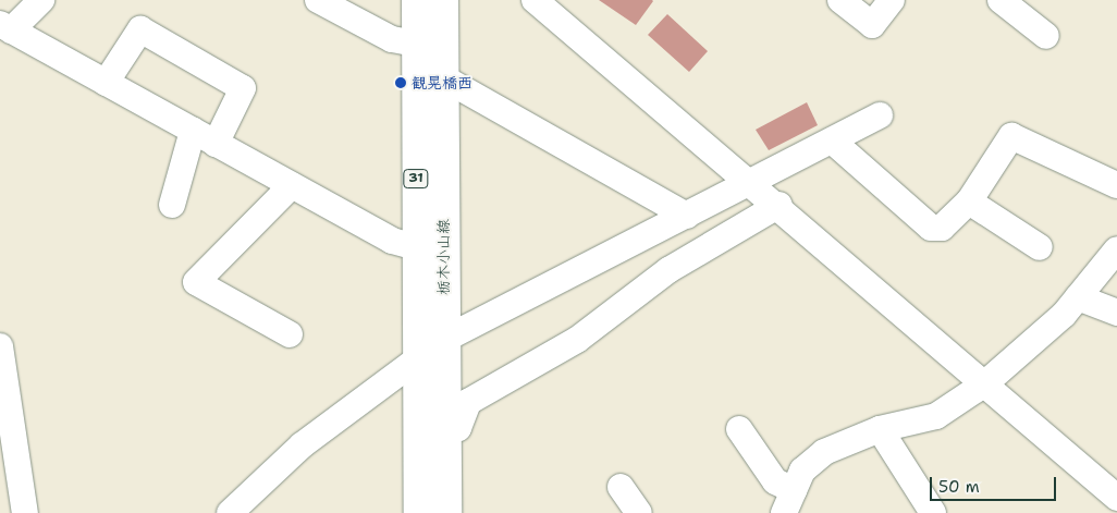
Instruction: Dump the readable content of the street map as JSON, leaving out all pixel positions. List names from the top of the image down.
{
  "streets": {
    "main road": ["31", "栃木小山線"]
  },
  "places": ["観晃橋西"],
  "scale_bar": "50 m"
}
